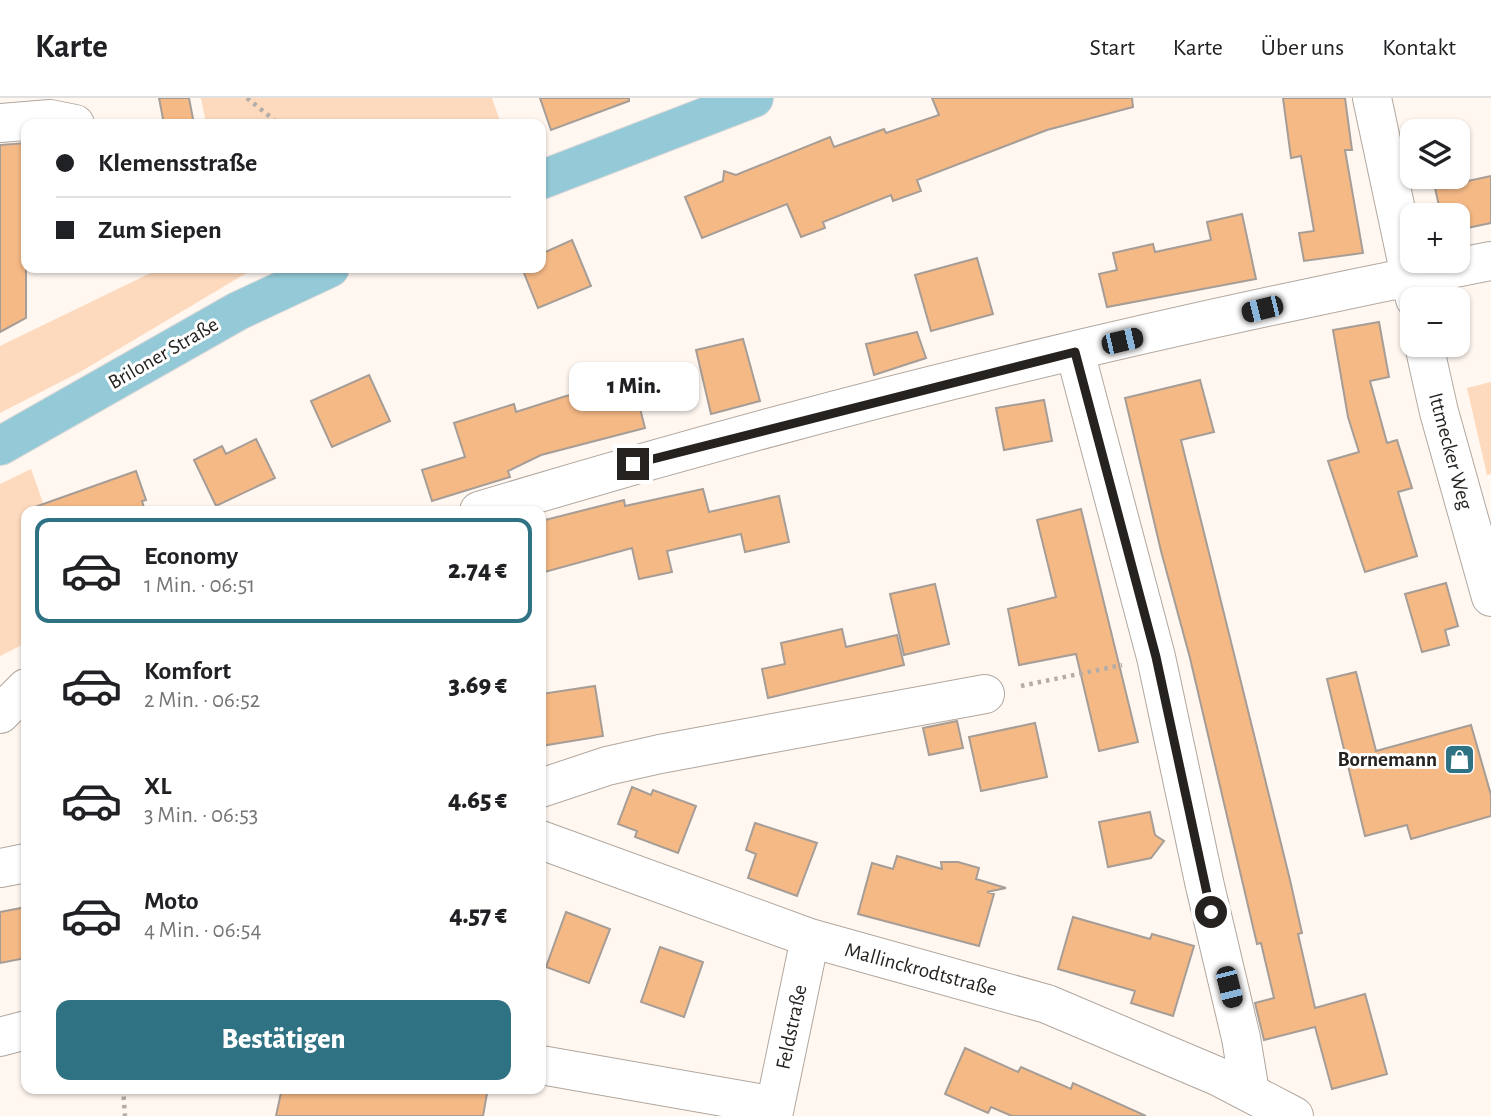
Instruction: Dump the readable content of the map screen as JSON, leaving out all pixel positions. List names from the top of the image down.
{
  "streets": {
    "main road": ["Briloner Straße"],
    "street": ["Ittmecker Weg", "Mallinckrodtstraße", "Feldstraße"]
  },
  "crossings": [
    ["Mallinckrodtstraße", "Feldstraße"]
  ],
  "places": {
    "shop": ["Bornemann"]
  },
  "page": {
    "header": "Karte",
    "nav": [
      "Start",
      "Karte",
      "Über uns",
      "Kontakt"
    ],
    "map_buttons": ["+", "−"],
    "banner": ["Klemensstraße", "Zum Siepen"],
    "bubble": "1 Min.",
    "list": [
      {
        "name": "Economy",
        "note": "1 Min. · 06:51",
        "value": "2.74 €"
      },
      {
        "name": "Komfort",
        "note": "2 Min. · 06:52",
        "value": "3.69 €"
      },
      {
        "name": "XL",
        "note": "3 Min. · 06:53",
        "value": "4.65 €"
      },
      {
        "name": "Moto",
        "note": "4 Min. · 06:54",
        "value": "4.57 €"
      }
    ],
    "buttons": "Bestätigen"
  }
}
